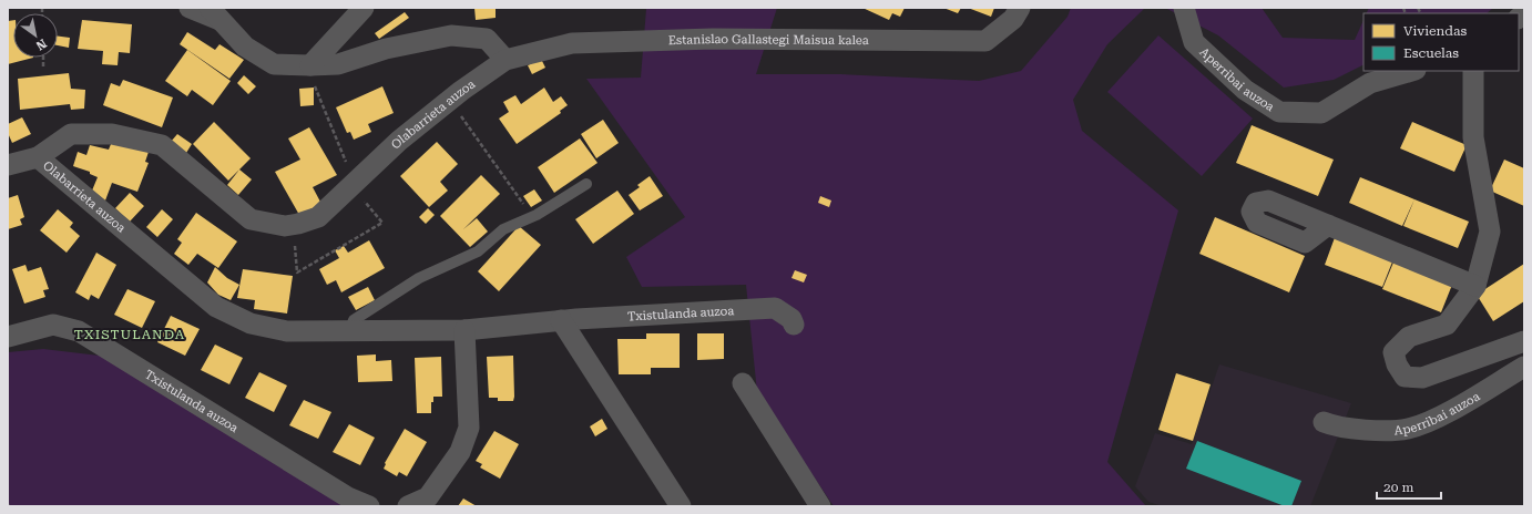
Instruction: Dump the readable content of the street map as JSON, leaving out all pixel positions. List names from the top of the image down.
{
  "streets": {
    "street": [
      "Estanislao Gallastegi Maisua kalea",
      "Aperribai auzoa",
      "Olabarrieta auzoa",
      "Txistulanda auzoa"
    ]
  },
  "crossings": [
    ["Estanislao Gallastegi Maisua kalea", "Olabarrieta auzoa"],
    ["Olabarrieta auzoa", "Txistulanda auzoa"]
  ],
  "districts": ["TXISTULANDA"],
  "legend": ["Viviendas", "Escuelas"],
  "scale_bar": "20 m",
  "north": "bottom right"
}
